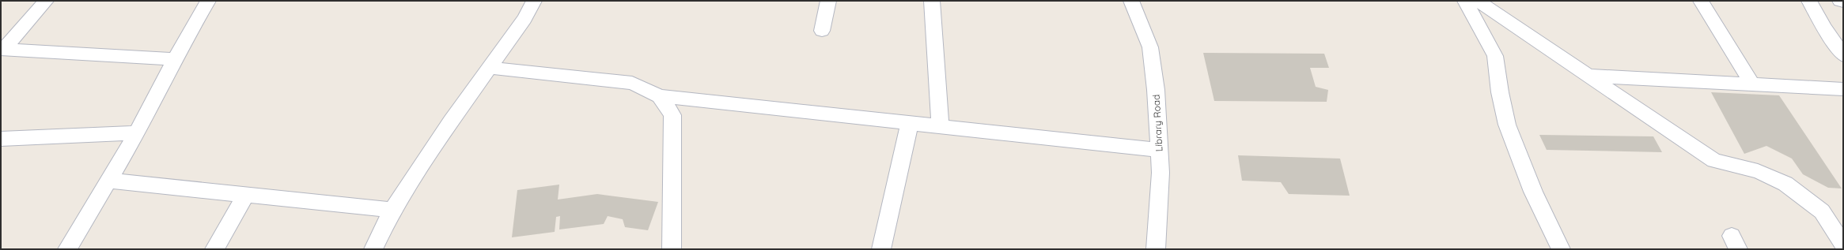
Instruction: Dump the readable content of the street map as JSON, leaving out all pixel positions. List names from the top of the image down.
{
  "streets": {
    "street": ["Library Road"]
  }
}
